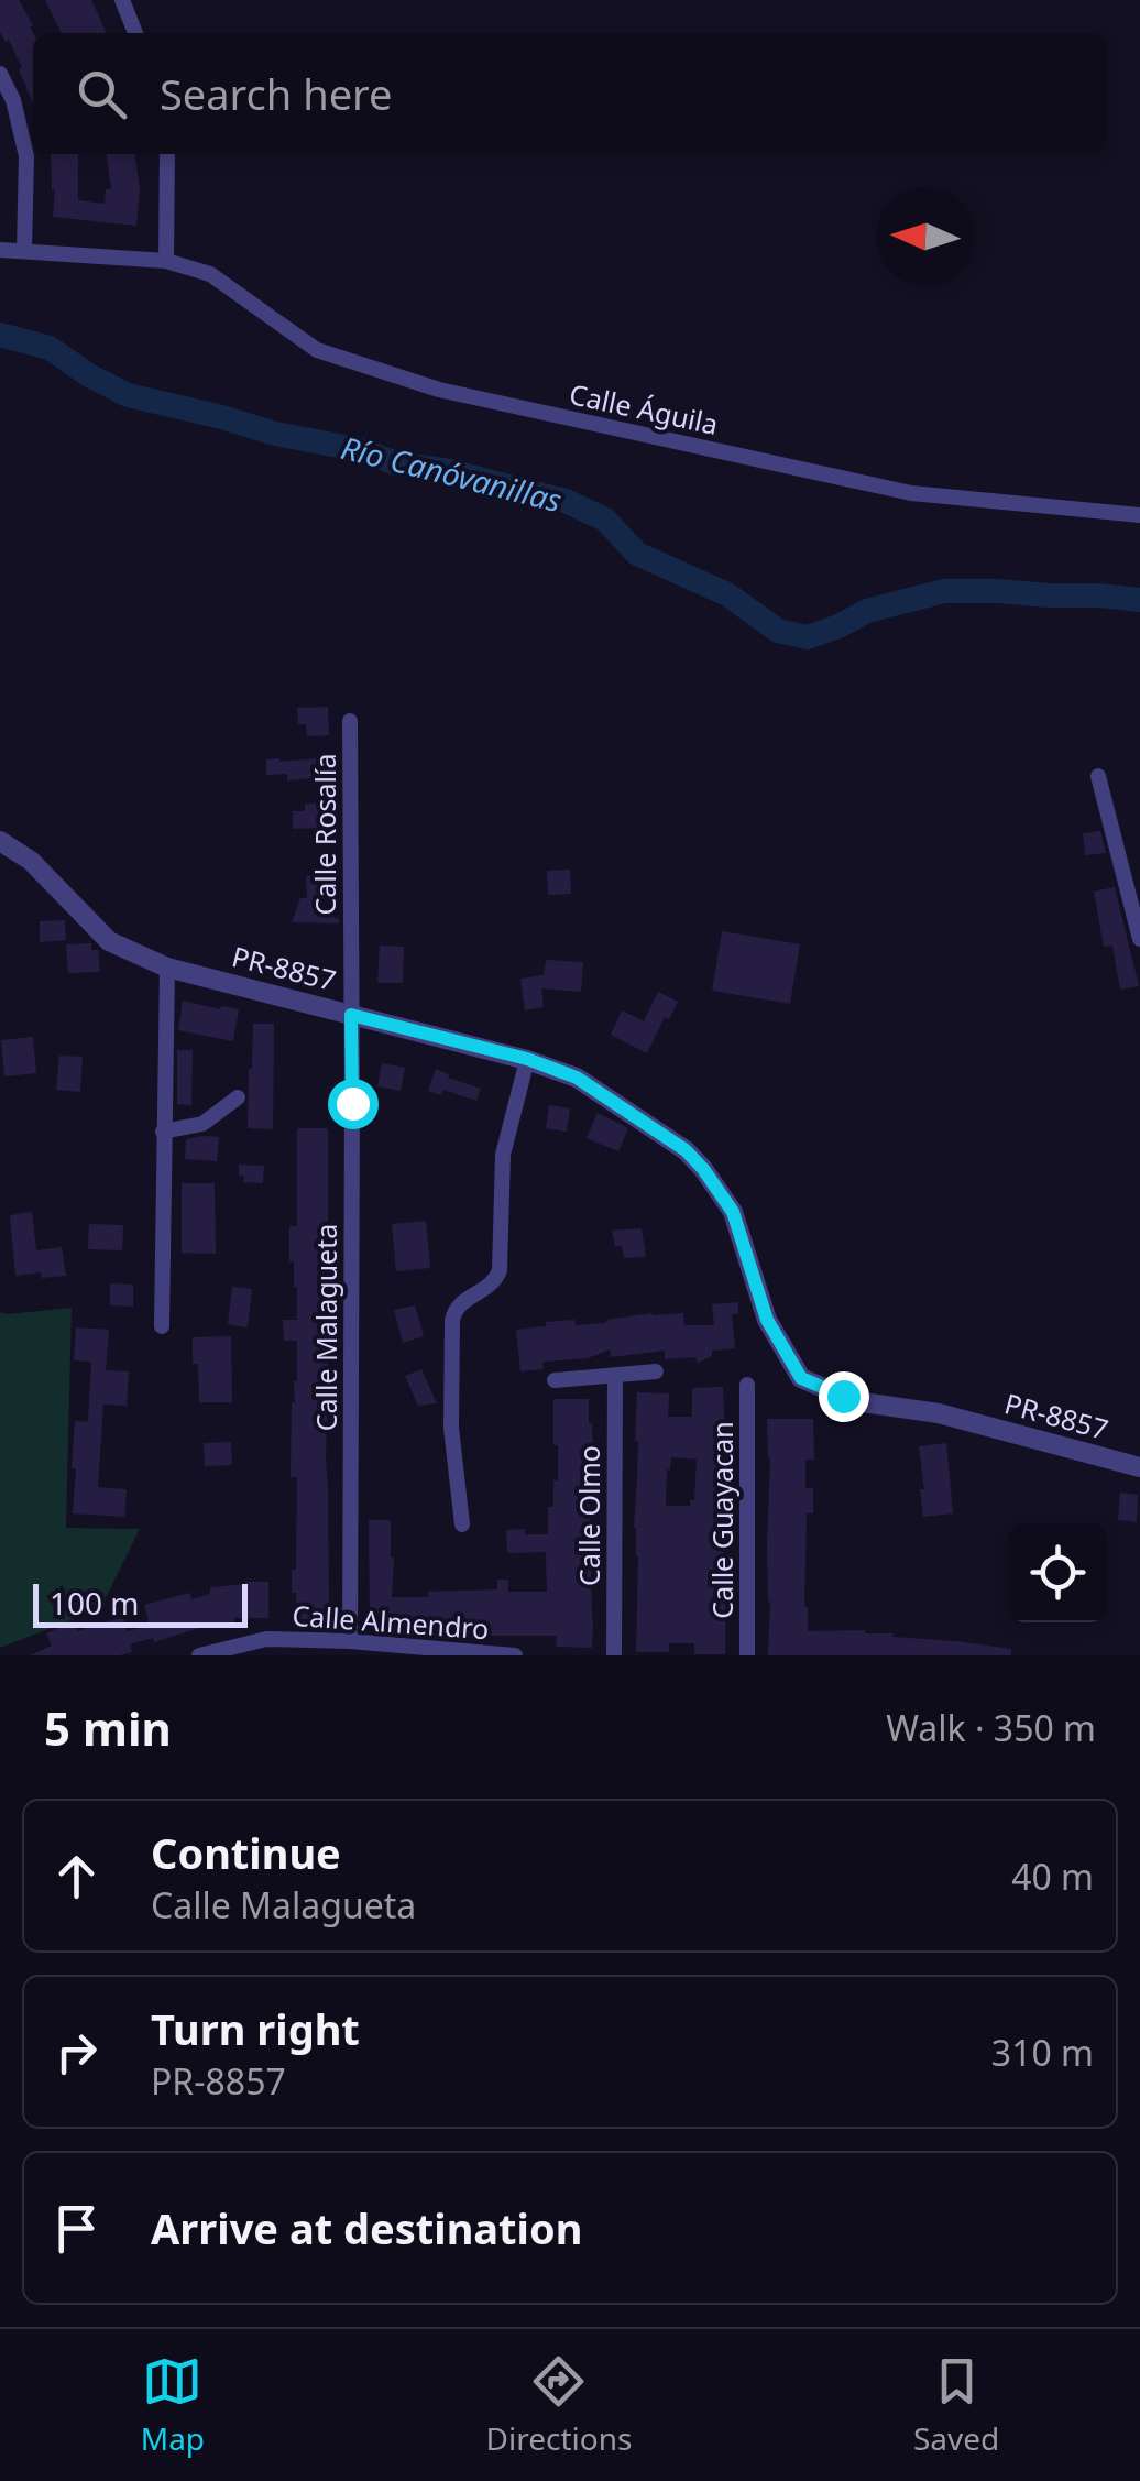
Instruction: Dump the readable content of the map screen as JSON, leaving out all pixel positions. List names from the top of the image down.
{
  "streets": {
    "street": [
      "Calle Águila",
      "Calle Rosalía",
      "PR-8857",
      "Calle Malagueta",
      "Calle Olmo",
      "Calle Guayacan",
      "Calle Almendro"
    ]
  },
  "crossings": [
    ["Calle Rosalía", "PR-8857"],
    ["Calle Rosalía", "Calle Malagueta"],
    ["PR-8857", "Calle Malagueta"],
    ["Calle Malagueta", "Calle Almendro"]
  ],
  "water": ["Río Canóvanillas"],
  "scale_bar": "100 m",
  "north": "left",
  "page": {
    "search": "Search here",
    "scale": "100 m",
    "heading": ["5 min", "Walk · 350 m"],
    "list": [
      ["Continue", "Calle Malagueta", "40 m"],
      ["Turn right", "PR-8857", "310 m"],
      "Arrive at destination"
    ],
    "nav": ["Map", "Directions", "Saved"]
  }
}
